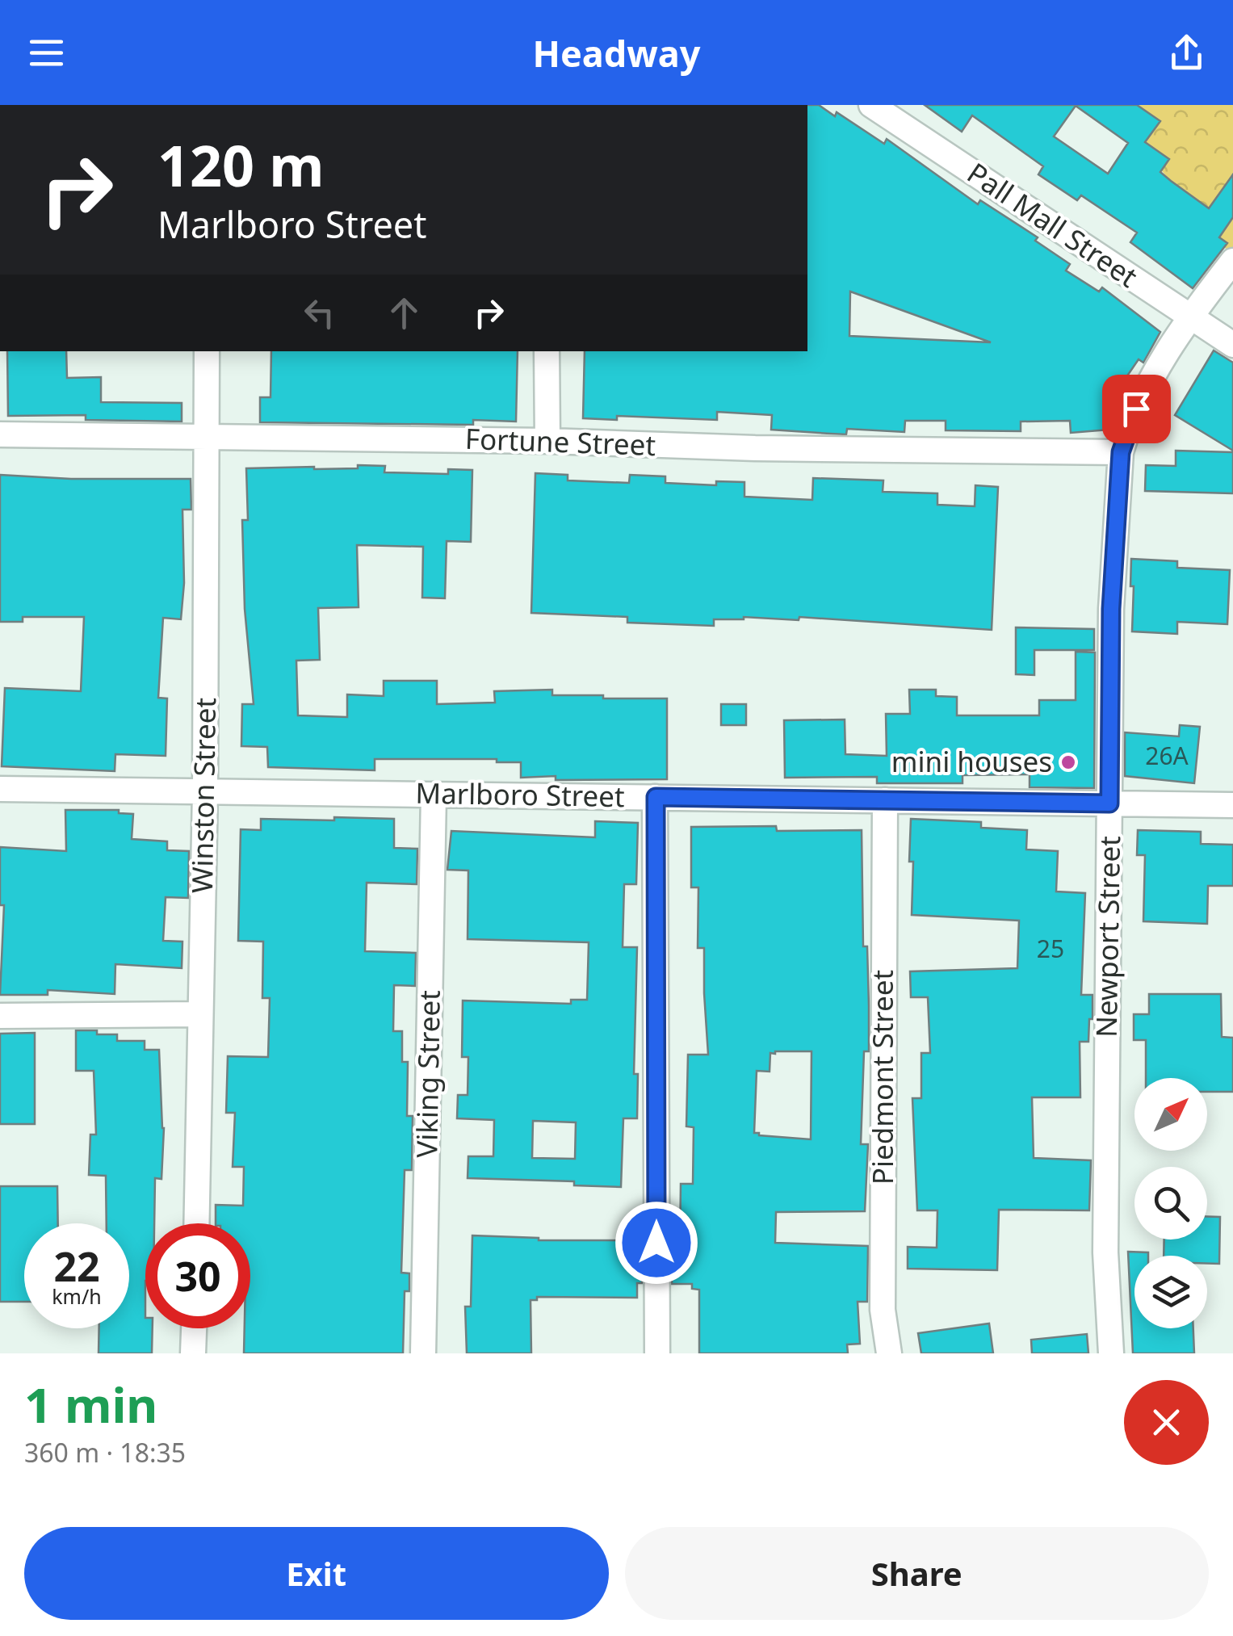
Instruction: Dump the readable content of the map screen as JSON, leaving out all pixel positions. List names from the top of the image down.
{
  "streets": {
    "street": [
      "Pall Mall Street",
      "Fortune Street",
      "Winston Street",
      "Marlboro Street",
      "Newport Street",
      "Viking Street",
      "Piedmont Street"
    ]
  },
  "crossings": [
    ["Pall Mall Street", "Newport Street"],
    ["Fortune Street", "Winston Street"],
    ["Fortune Street", "Newport Street"],
    ["Winston Street", "Marlboro Street"],
    ["Marlboro Street", "Newport Street"],
    ["Marlboro Street", "Viking Street"],
    ["Marlboro Street", "Piedmont Street"]
  ],
  "places": ["mini houses"],
  "house_numbers": ["26A", "25"],
  "north": "top right",
  "page": {
    "header": "Headway",
    "turn": ["120 m", "Marlboro Street"],
    "speed": "22 km/h",
    "limit": "30",
    "heading": ["1 min", "360 m · 18:35"],
    "buttons": ["Exit", "Share"]
  }
}
